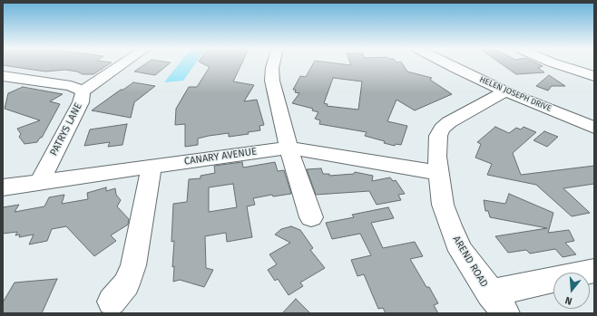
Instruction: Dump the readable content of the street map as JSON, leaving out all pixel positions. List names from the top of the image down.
{
  "streets": {
    "street": [
      "HELEN JOSEPH DRIVE",
      "PATRYS LANE",
      "CANARY AVENUE",
      "AREND ROAD"
    ]
  },
  "crossings": [
    ["HELEN JOSEPH DRIVE", "AREND ROAD"],
    ["PATRYS LANE", "CANARY AVENUE"],
    ["CANARY AVENUE", "AREND ROAD"]
  ],
  "north": "bottom"
}
